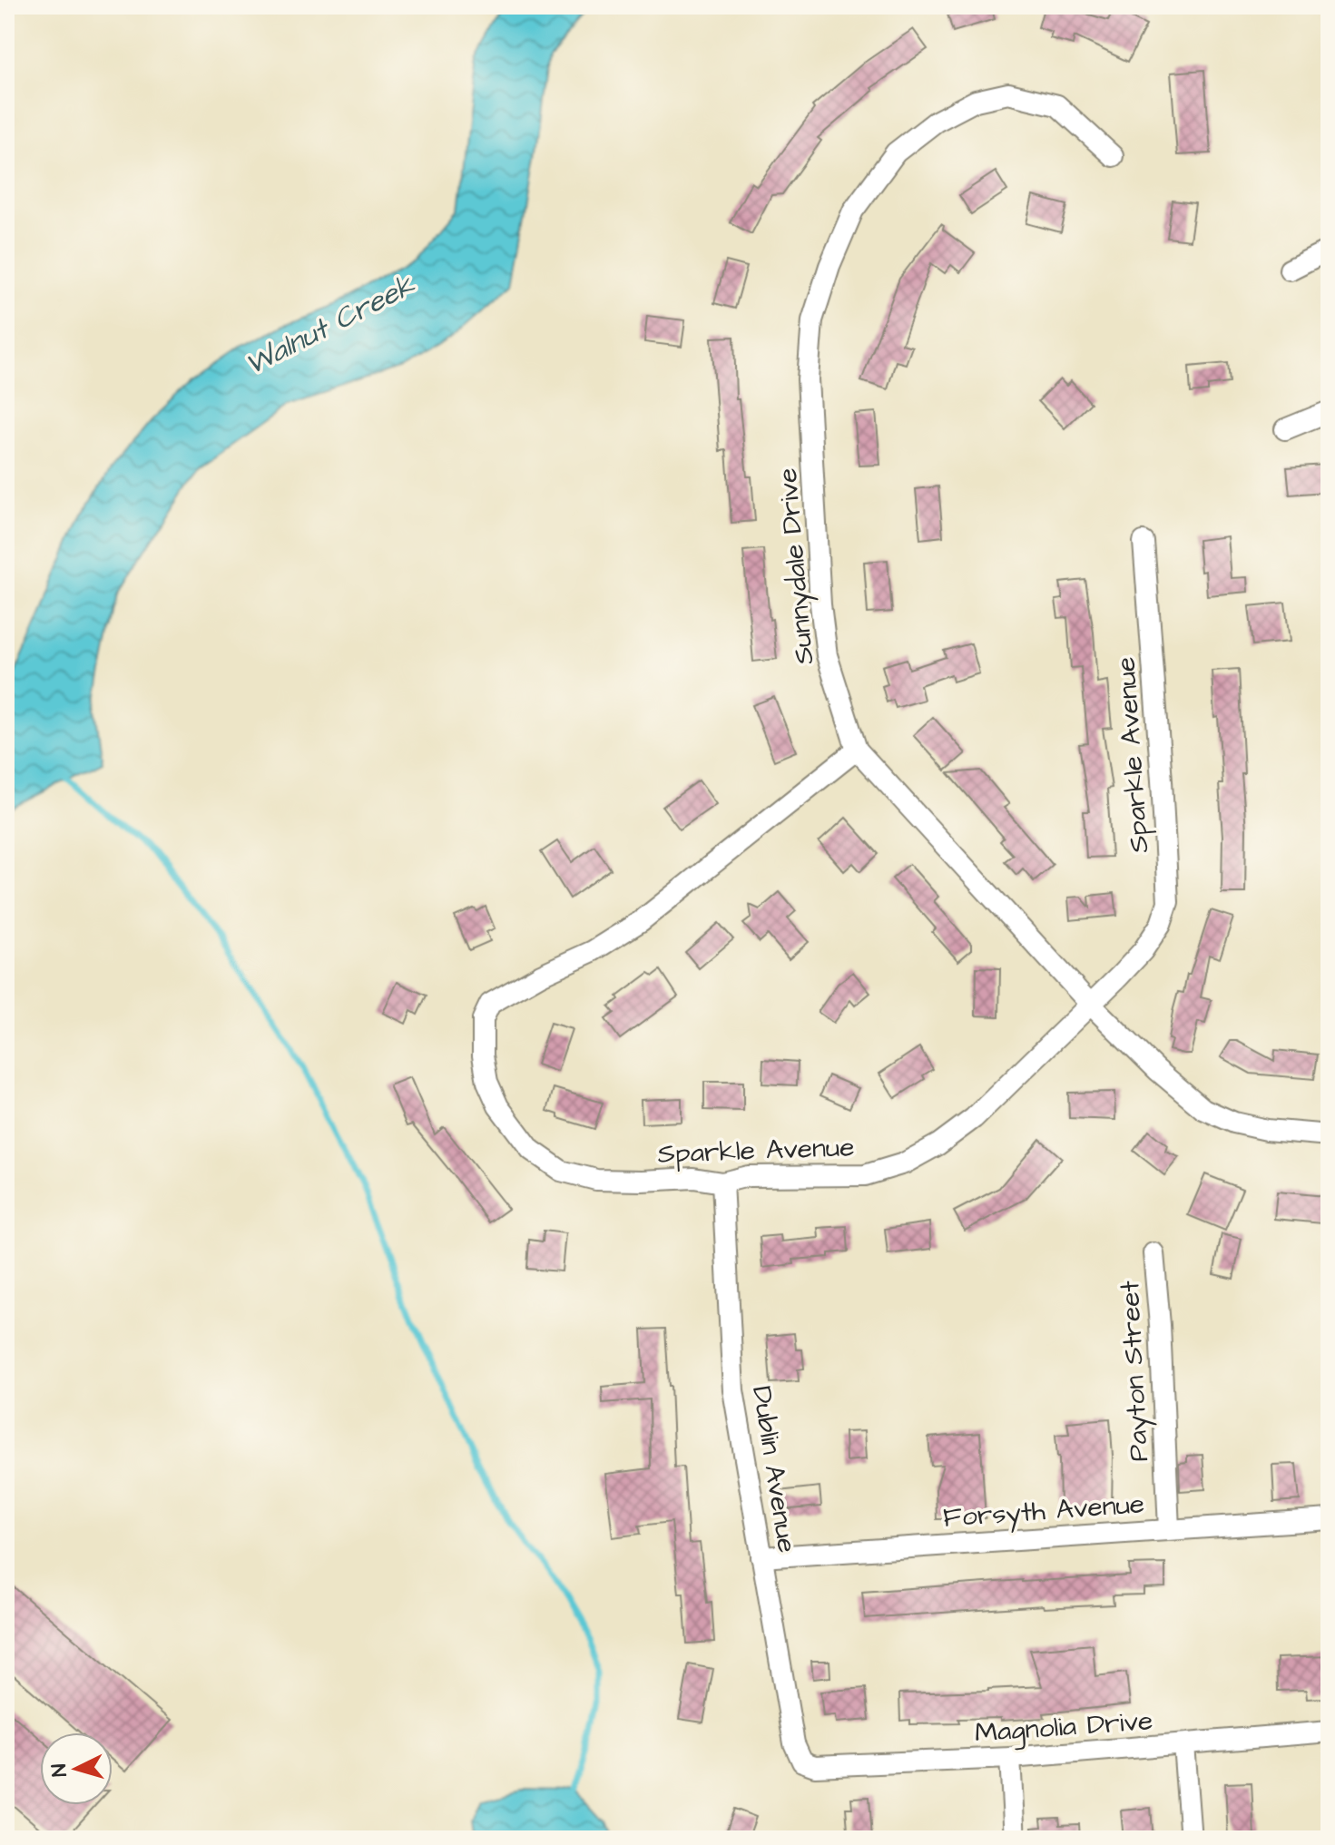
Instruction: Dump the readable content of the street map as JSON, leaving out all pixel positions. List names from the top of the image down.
{
  "streets": {
    "street": [
      "Sunnydale Drive",
      "Sparkle Avenue",
      "Payton Street",
      "Dublin Avenue",
      "Forsyth Avenue",
      "Magnolia Drive"
    ]
  },
  "crossings": [
    ["Sunnydale Drive", "Sparkle Avenue"],
    ["Sparkle Avenue", "Dublin Avenue"],
    ["Payton Street", "Forsyth Avenue"],
    ["Dublin Avenue", "Forsyth Avenue"],
    ["Dublin Avenue", "Magnolia Drive"]
  ],
  "water": ["Walnut Creek"],
  "north": "left"
}
